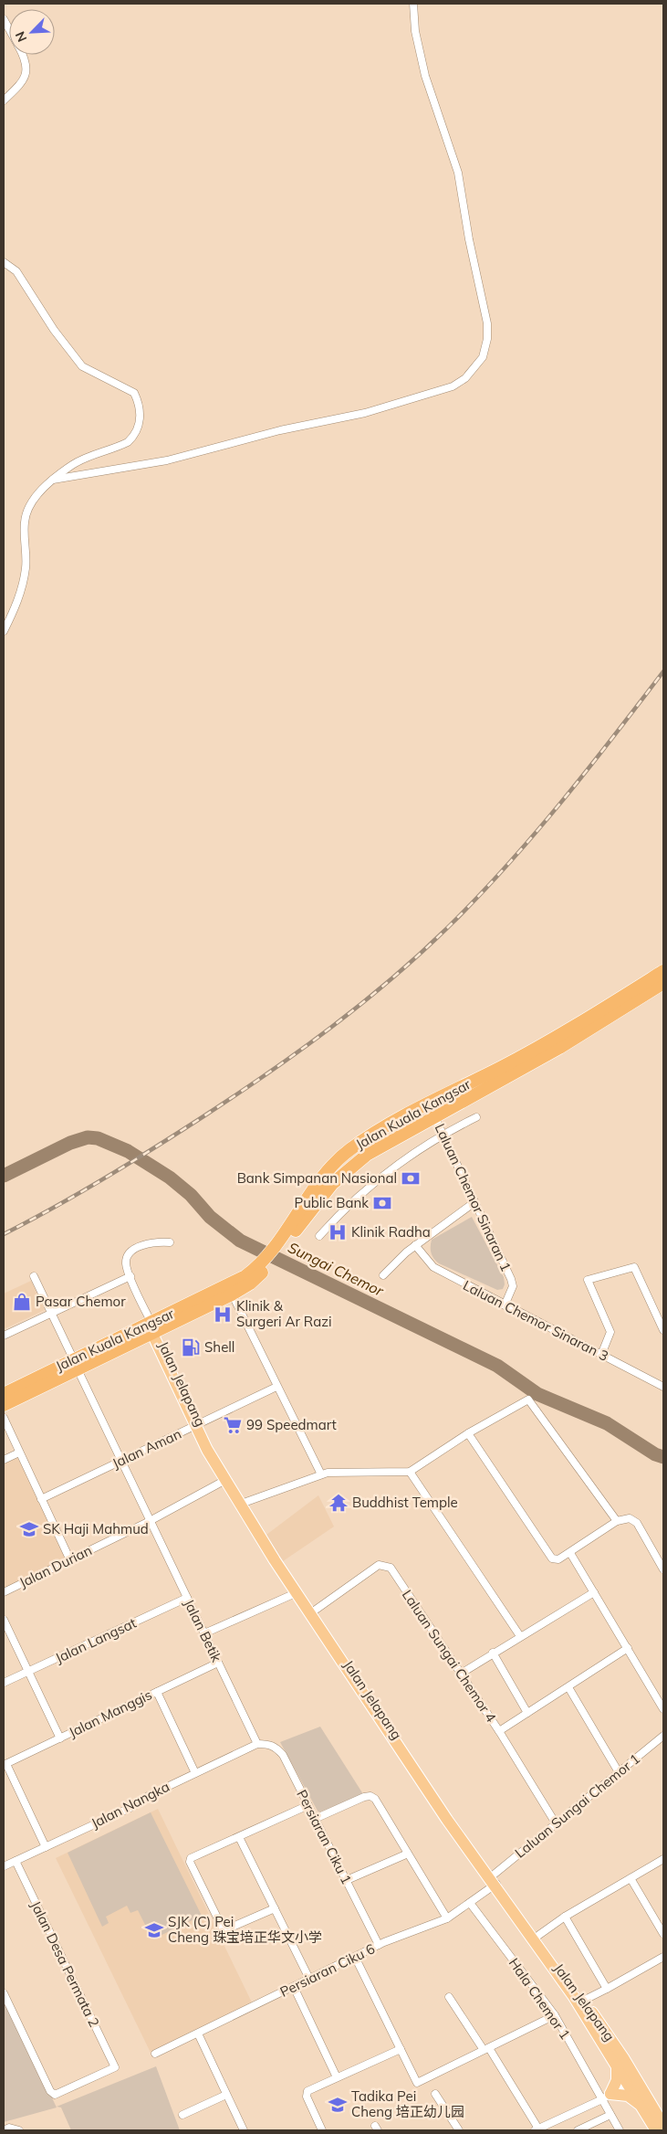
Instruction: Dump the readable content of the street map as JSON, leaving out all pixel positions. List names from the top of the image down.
{
  "streets": {
    "highway": ["Jalan Kuala Kangsar"],
    "main road": ["Jalan Jelapang"],
    "street": [
      "Laluan Chemor Sinaran 1",
      "Laluan Chemor Sinaran 3",
      "Jalan Aman",
      "Jalan Durian",
      "Jalan Betik",
      "Jalan Langsat",
      "Laluan Sungai Chemor 4",
      "Jalan Manggis",
      "Jalan Nangka",
      "Laluan Sungai Chemor 1",
      "Persiaran Ciku 1",
      "Jalan Desa Permata 2",
      "Persiaran Ciku 6",
      "Hala Chemor 1"
    ]
  },
  "crossings": [
    ["Jalan Kuala Kangsar", "Laluan Chemor Sinaran 1"],
    ["Jalan Kuala Kangsar", "Jalan Jelapang"],
    ["Jalan Kuala Kangsar", "Jalan Betik"],
    ["Laluan Chemor Sinaran 1", "Laluan Chemor Sinaran 3"],
    ["Jalan Jelapang", "Jalan Aman"],
    ["Jalan Jelapang", "Jalan Durian"],
    ["Jalan Jelapang", "Laluan Sungai Chemor 4"],
    ["Jalan Jelapang", "Laluan Sungai Chemor 1"],
    ["Jalan Jelapang", "Persiaran Ciku 6"],
    ["Jalan Aman", "Jalan Betik"],
    ["Jalan Durian", "Jalan Betik"],
    ["Jalan Betik", "Jalan Langsat"],
    ["Jalan Betik", "Jalan Manggis"],
    ["Jalan Betik", "Jalan Nangka"],
    ["Jalan Betik", "Persiaran Ciku 1"],
    ["Laluan Sungai Chemor 4", "Laluan Sungai Chemor 1"],
    ["Jalan Nangka", "Persiaran Ciku 1"],
    ["Jalan Nangka", "Jalan Desa Permata 2"],
    ["Laluan Sungai Chemor 1", "Persiaran Ciku 6"],
    ["Persiaran Ciku 1", "Persiaran Ciku 6"],
    ["Persiaran Ciku 6", "Hala Chemor 1"]
  ],
  "water": ["Sungai Chemor"],
  "places": {
    "bank": ["Bank Simpanan Nasional", "Public Bank"],
    "hospital": ["Klinik Radha", "Klinik & Surgeri Ar Razi"],
    "shop": ["Pasar Chemor"],
    "fuel station": ["Shell"],
    "supermarket": ["99 Speedmart"],
    "temple": ["Buddhist Temple"],
    "school or university": ["SK Haji Mahmud", "SJK (C) Pei Cheng 珠宝培正华文小学", "Tadika Pei Cheng 培正幼儿园"]
  },
  "north": "bottom left"
}
